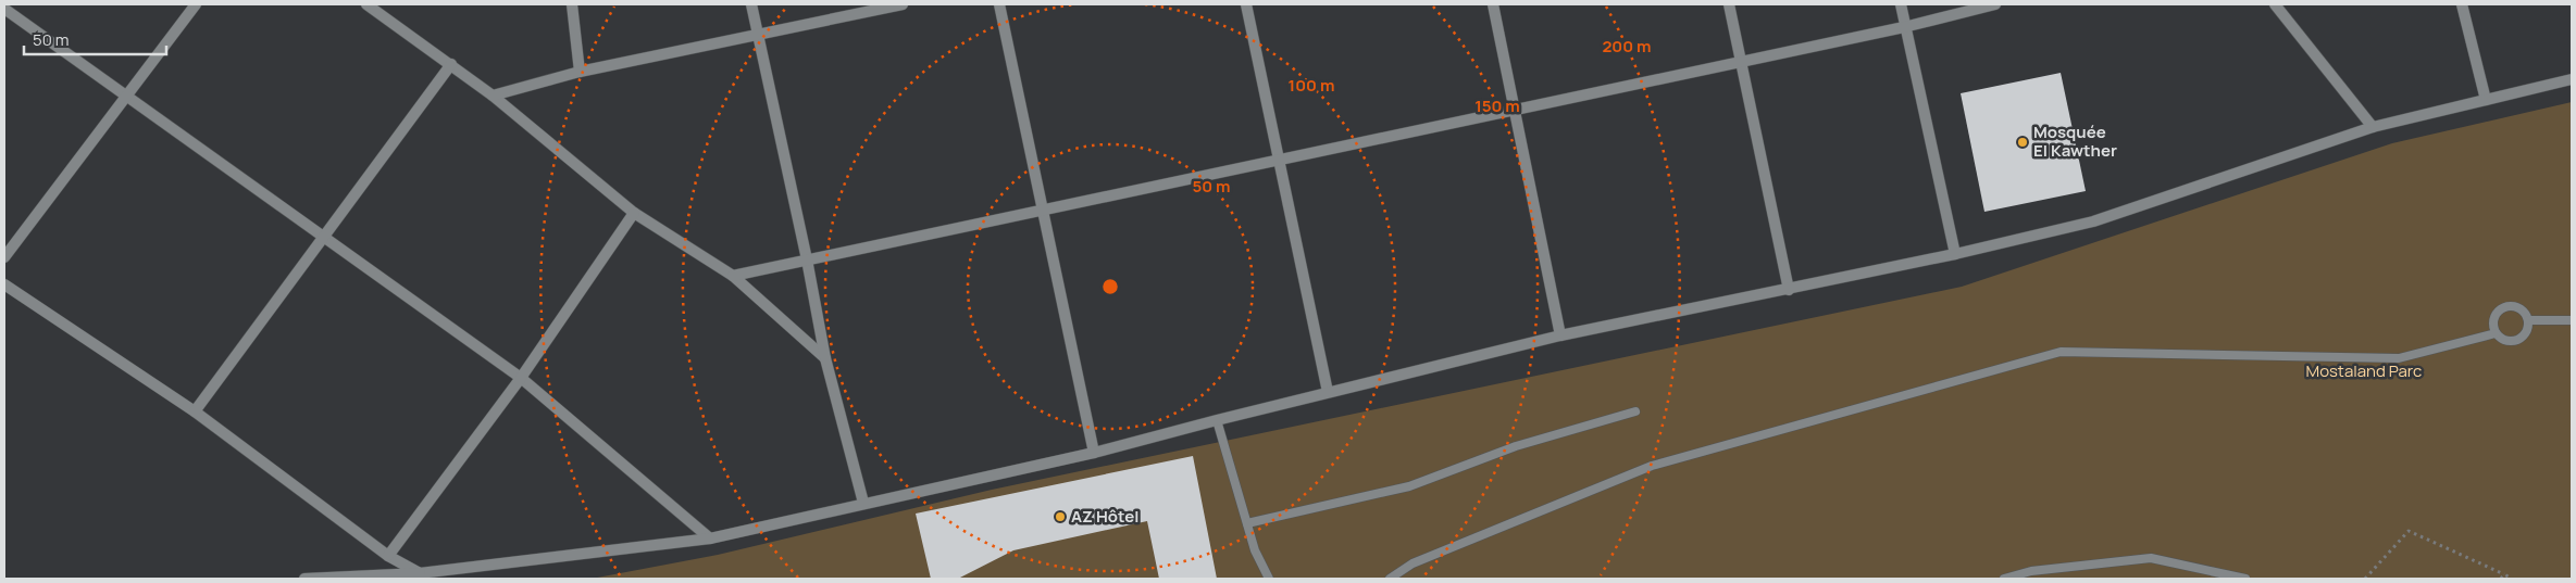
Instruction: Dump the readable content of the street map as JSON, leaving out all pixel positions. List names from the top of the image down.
{
  "parks": ["Mostaland Parc"],
  "places": ["Mosquée El Kawther", "AZ Hôtel"],
  "scale_bar": "50 m",
  "rings": [
    "200 m",
    "100 m",
    "150 m",
    "50 m"
  ]
}
